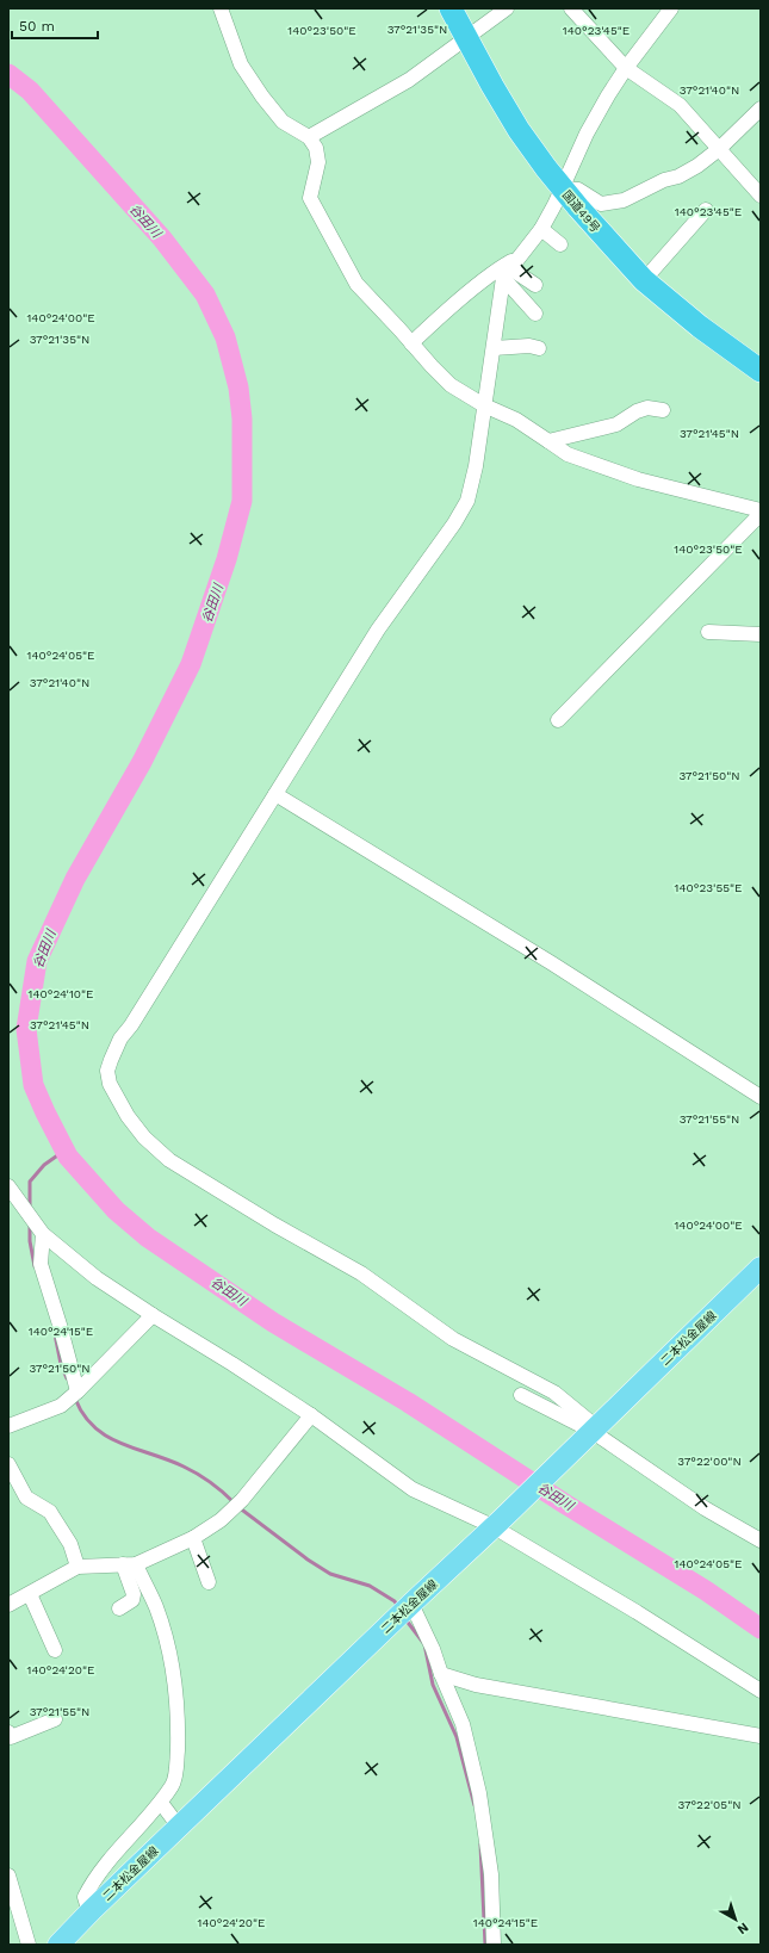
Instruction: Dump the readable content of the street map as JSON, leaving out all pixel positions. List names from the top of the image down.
{
  "streets": {
    "highway": ["国道49号"],
    "main road": ["二本松金屋線"]
  },
  "water": ["谷田川"],
  "scale_bar": "50 m",
  "north": "bottom right",
  "coordinates": [
    "37°21'35\"N",
    "140°23'50\"E",
    "140°23'45\"E",
    "37°21'40\"N",
    "140°24'00\"E",
    "37°21'45\"N",
    "140°24'05\"E",
    "37°21'50\"N",
    "140°23'55\"E",
    "140°24'10\"E",
    "37°21'55\"N",
    "140°24'15\"E",
    "37°22'00\"N",
    "140°24'20\"E",
    "37°22'05\"N"
  ]
}
